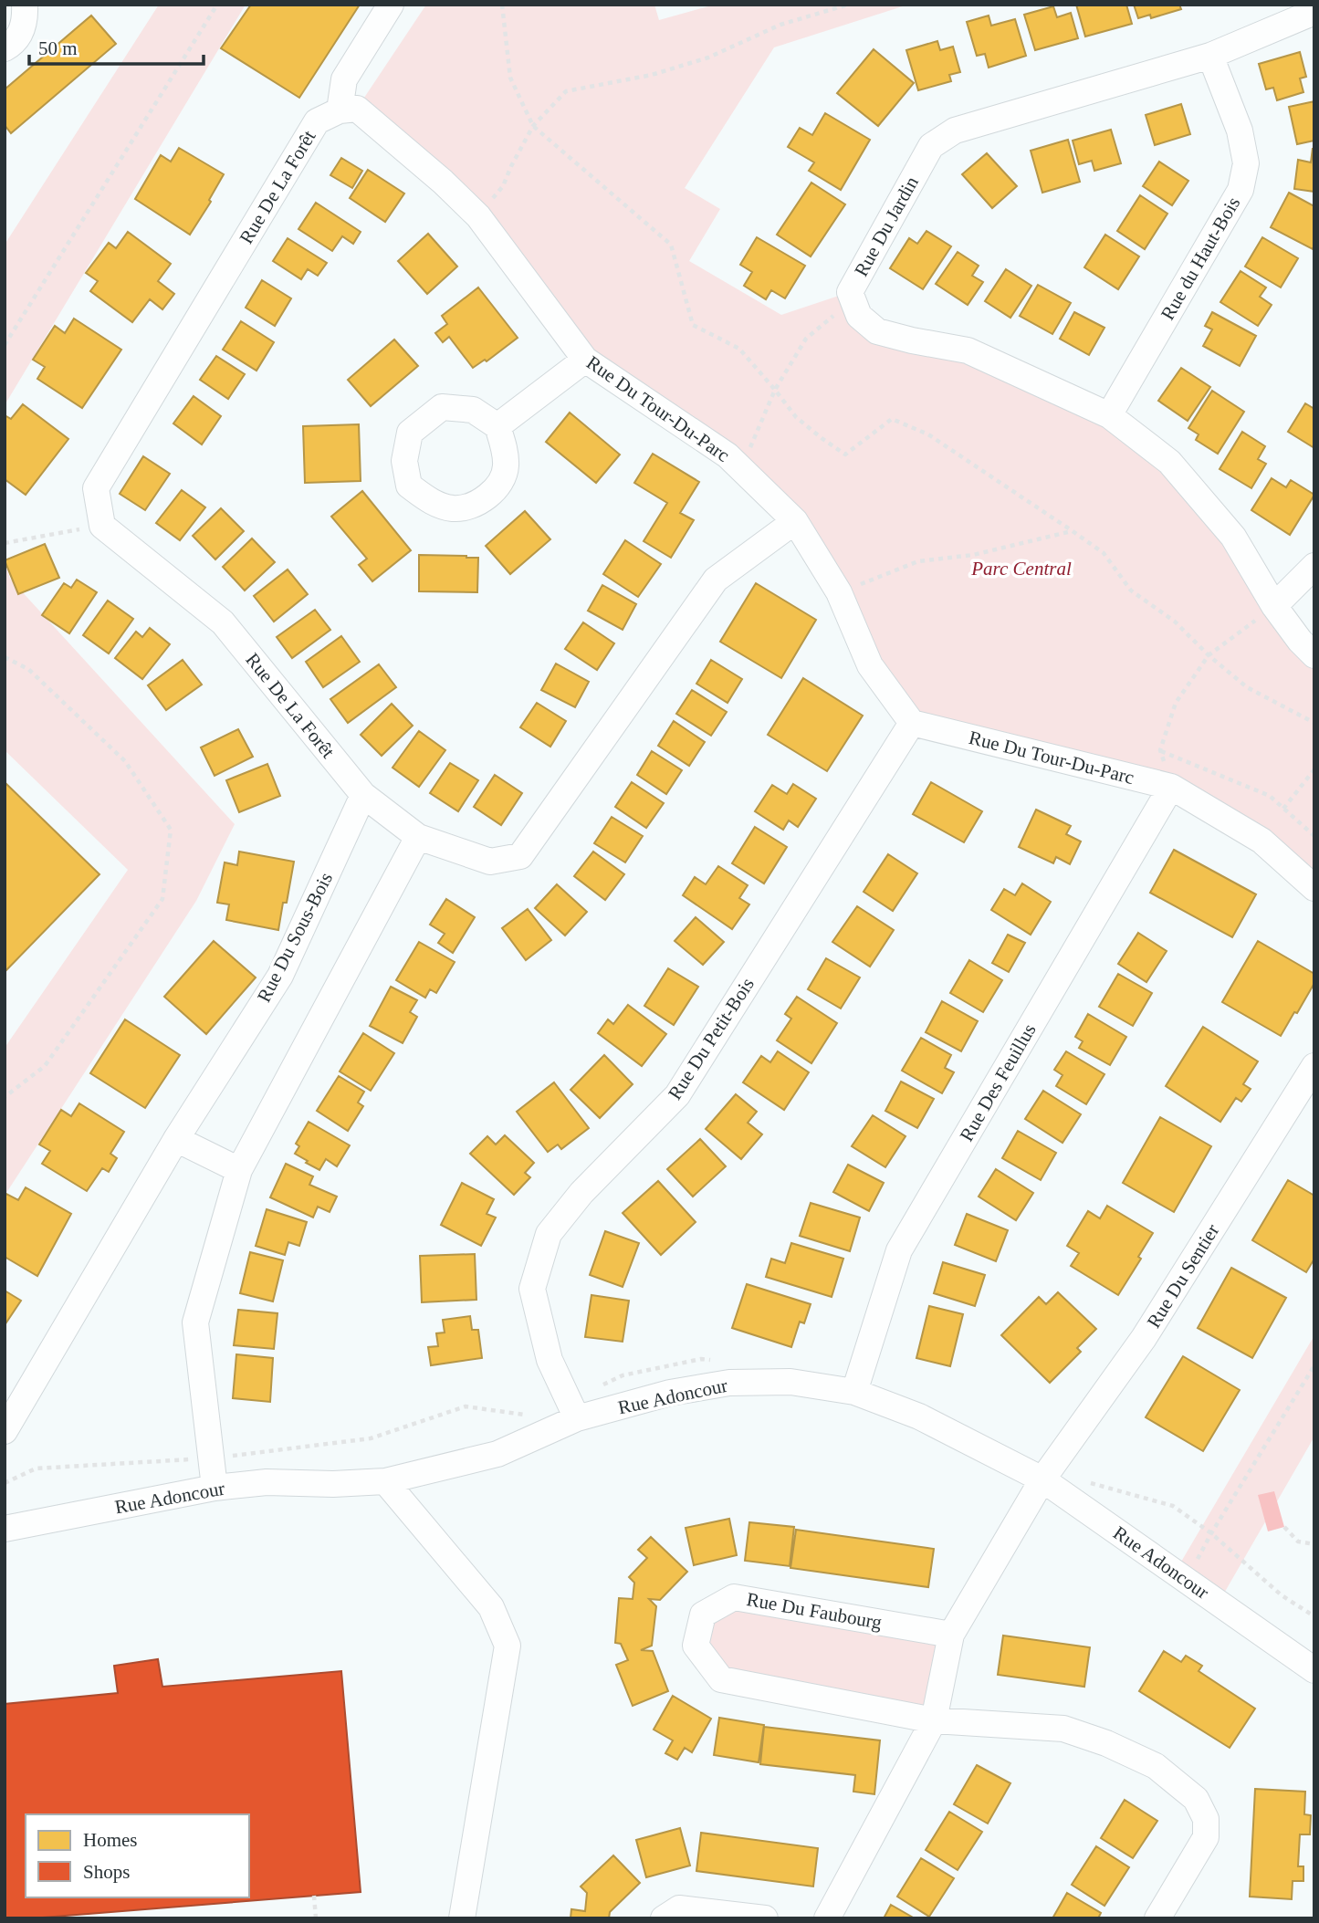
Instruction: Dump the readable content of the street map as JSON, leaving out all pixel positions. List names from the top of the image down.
{
  "streets": {
    "street": [
      "Rue De La Forêt",
      "Rue Du Jardin",
      "Rue du Haut-Bois",
      "Rue Du Tour-Du-Parc",
      "Rue Du Sous-Bois",
      "Rue Du Petit-Bois",
      "Rue Des Feuillus",
      "Rue Du Sentier",
      "Rue Adoncour",
      "Rue Du Faubourg"
    ]
  },
  "crossings": [
    ["Rue De La Forêt", "Rue Du Tour-Du-Parc"],
    ["Rue De La Forêt", "Rue Du Sous-Bois"],
    ["Rue Du Jardin", "Rue du Haut-Bois"],
    ["Rue Du Tour-Du-Parc", "Rue Du Petit-Bois"],
    ["Rue Du Tour-Du-Parc", "Rue Des Feuillus"],
    ["Rue Du Petit-Bois", "Rue Adoncour"],
    ["Rue Des Feuillus", "Rue Adoncour"],
    ["Rue Du Sentier", "Rue Adoncour"]
  ],
  "parks": ["Parc Central"],
  "legend": ["Homes", "Shops"],
  "scale_bar": "50 m"
}
